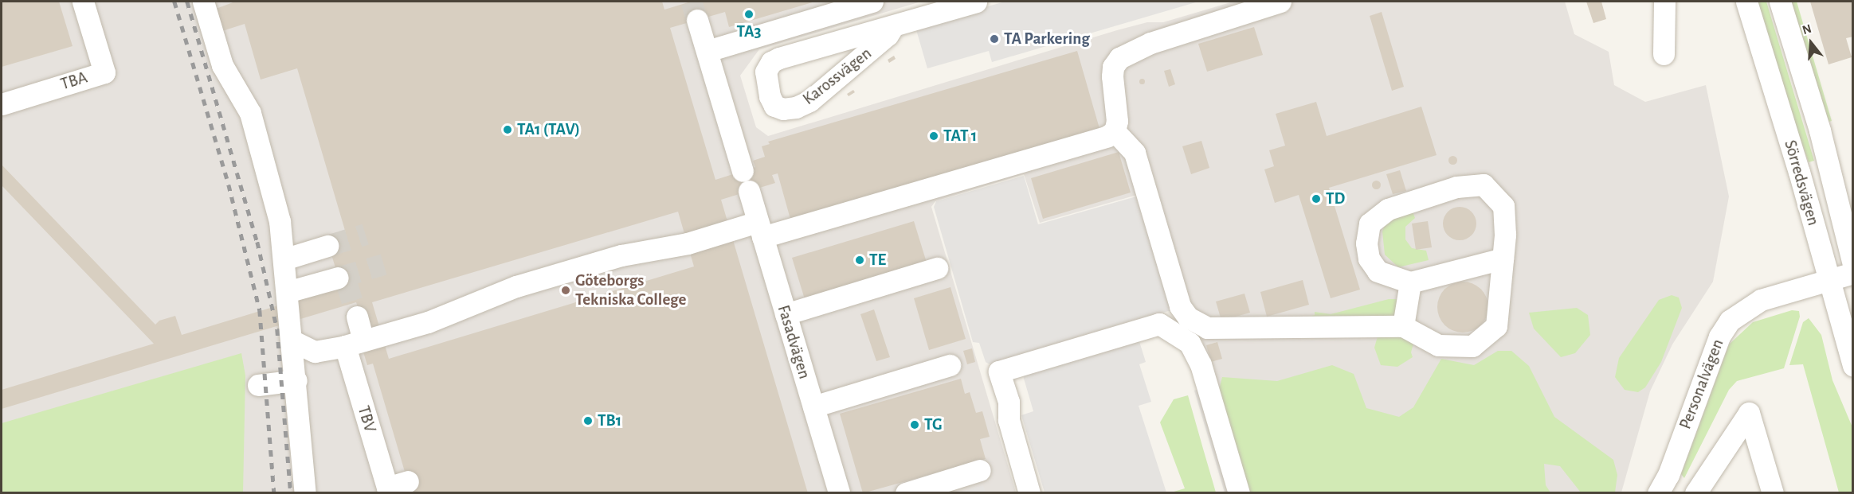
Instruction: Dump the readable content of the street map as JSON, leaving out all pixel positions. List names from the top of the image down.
{
  "streets": {
    "street": [
      "Karossvägen",
      "TBA",
      "Sörredsvägen",
      "Fasadvägen",
      "Personalvägen",
      "TBV"
    ]
  },
  "crossings": [
    ["Sörredsvägen", "Personalvägen"]
  ],
  "places": [
    "TA3",
    "TA Parkering",
    "TA1 (TAV)",
    "TAT 1",
    "TD",
    "TE",
    "Göteborgs Tekniska College",
    "TB1",
    "TG"
  ],
  "north": "top"
}
